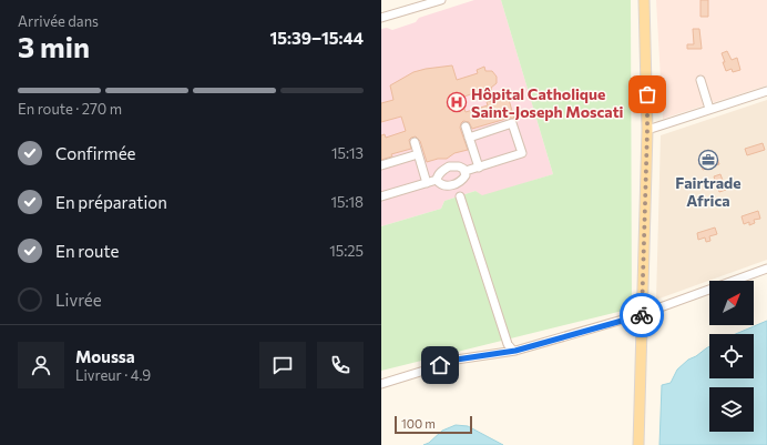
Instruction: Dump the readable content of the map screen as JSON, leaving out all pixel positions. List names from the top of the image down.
{
  "places": {
    "hospital": ["Hôpital Catholique Saint-Joseph Moscati"],
    "office": ["Fairtrade Africa"]
  },
  "scale_bar": "100 m",
  "north": "top right",
  "page": {
    "heading": ["3 min", "Arrivée dans", "15:39–15:44"],
    "panel": ["Moussa", "Livreur · 4.9"],
    "bar": "En route · 270 m",
    "list": [
      ["Confirmée", "15:13"],
      ["En préparation", "15:18"],
      ["En route", "15:25"],
      "Livrée"
    ],
    "scale": "100 m"
  }
}
